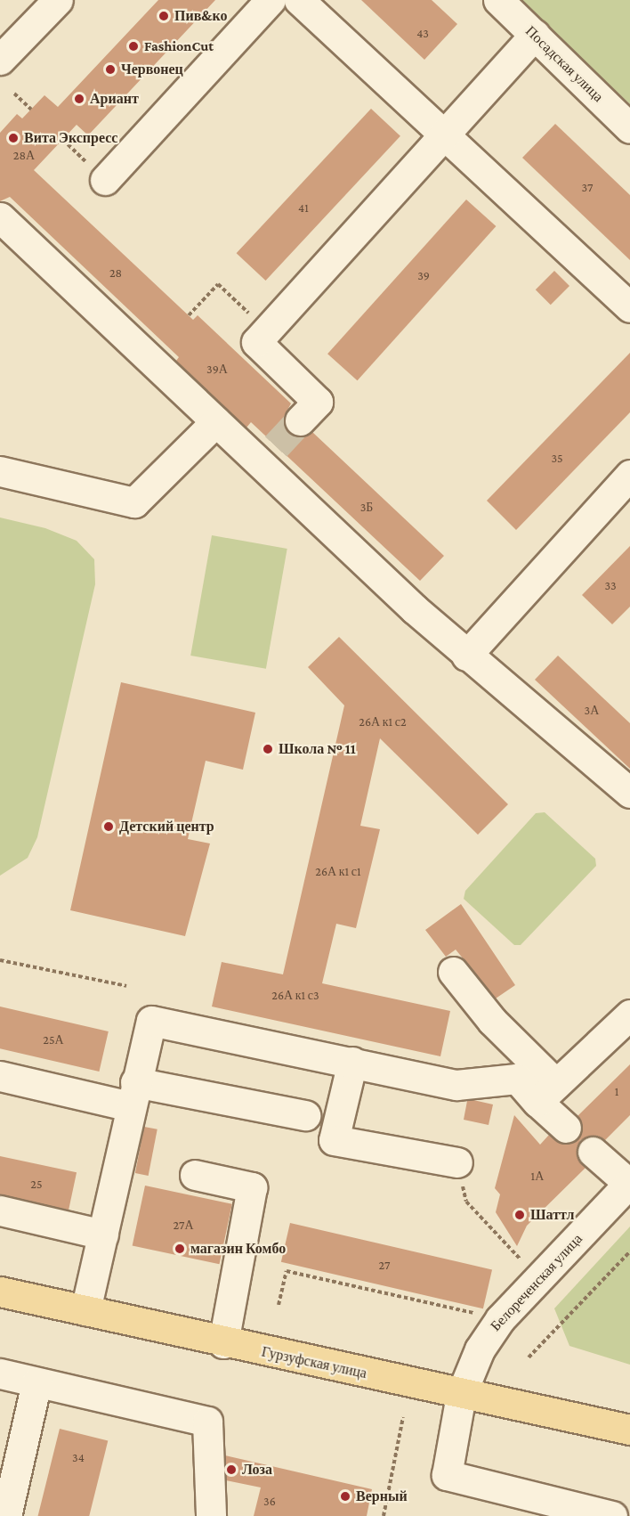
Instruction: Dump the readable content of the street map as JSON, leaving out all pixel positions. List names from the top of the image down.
{
  "streets": {
    "main road": ["Гурзуфская улица"],
    "street": ["Посадская улица", "Белореченская улица"]
  },
  "crossings": [
    ["Белореченская улица", "Гурзуфская улица"]
  ],
  "places": [
    "Пив&ко",
    "FashionCut",
    "Червонец",
    "Ариант",
    "Вита Экспресс",
    "Школа № 11",
    "Детский центр",
    "Шаттл",
    "магазин Комбо",
    "Лоза",
    "Верный"
  ],
  "house_numbers": [
    "43",
    "28А",
    "37",
    "41",
    "28",
    "39",
    "39А",
    "35",
    "3Б",
    "33",
    "3А",
    "26А к1 с2",
    "26А к1 с1",
    "26А к1 с3",
    "25А",
    "1",
    "1А",
    "25",
    "27А",
    "27",
    "34",
    "36"
  ]
}
